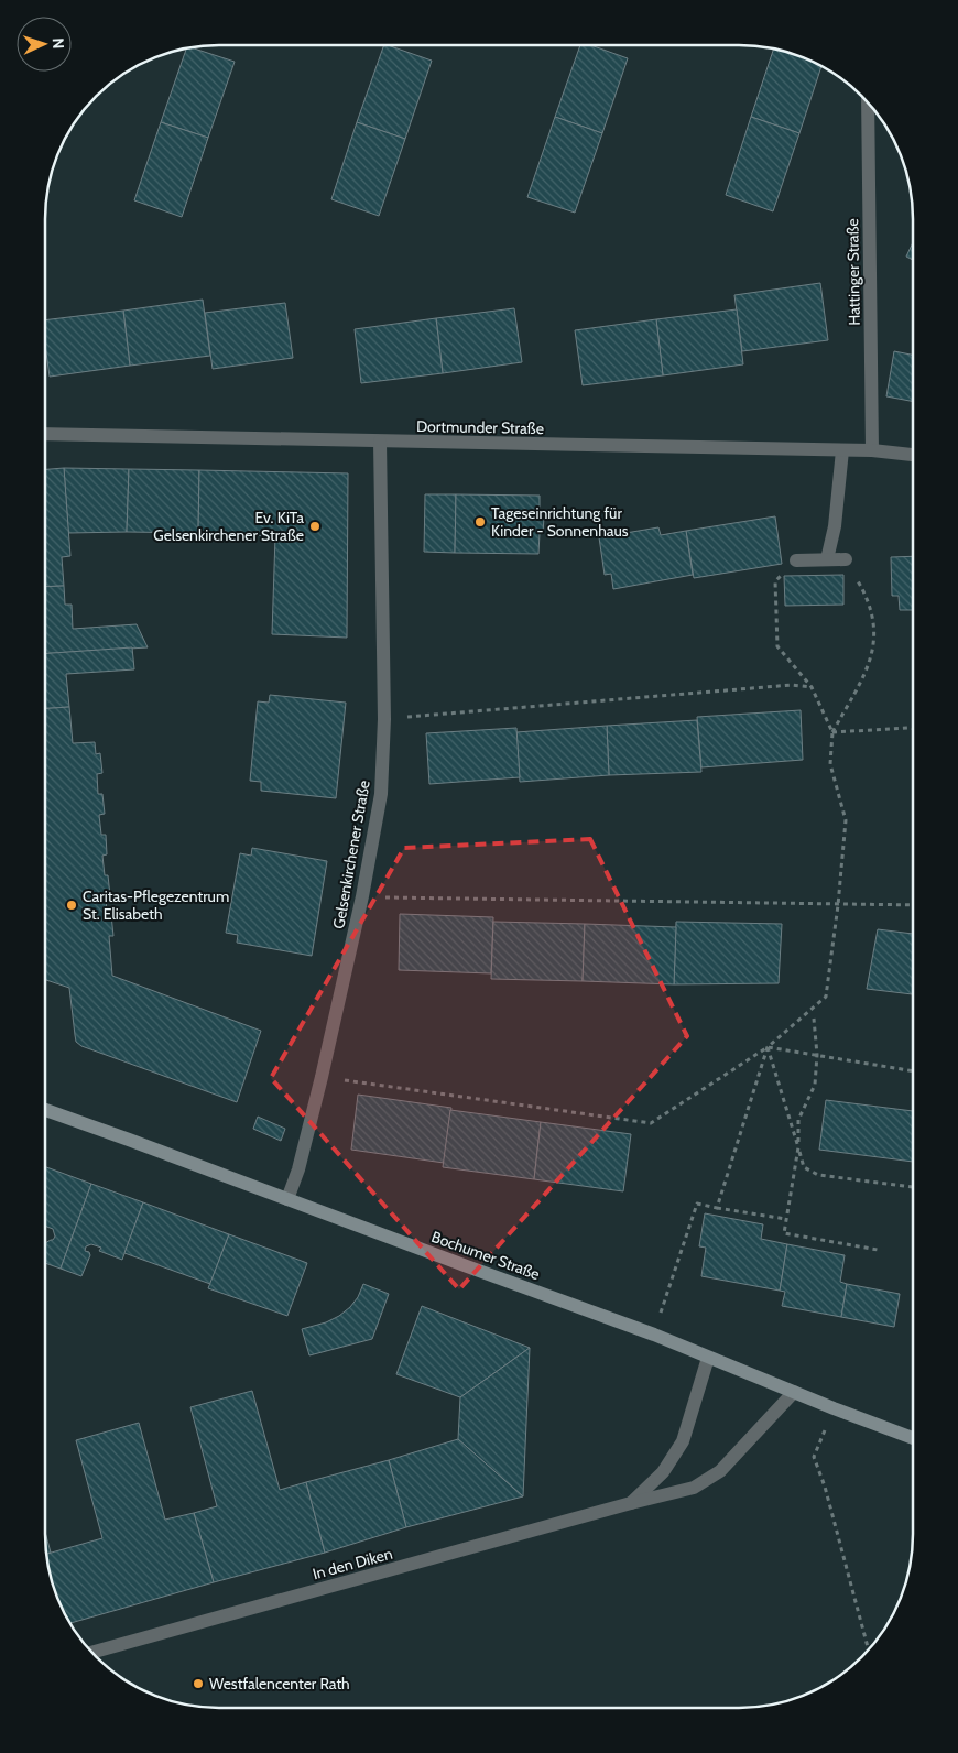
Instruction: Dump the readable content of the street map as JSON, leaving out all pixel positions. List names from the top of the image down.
{
  "streets": {
    "street": [
      "Hattinger Straße",
      "Dortmunder Straße",
      "Gelsenkirchener Straße",
      "Bochumer Straße",
      "In den Diken"
    ]
  },
  "crossings": [
    ["Hattinger Straße", "Dortmunder Straße"],
    ["Dortmunder Straße", "Gelsenkirchener Straße"],
    ["Gelsenkirchener Straße", "Bochumer Straße"],
    ["Bochumer Straße", "In den Diken"]
  ],
  "places": [
    "Tageseinrichtung für Kinder - Sonnenhaus",
    "Ev. KiTa Gelsenkirchener Straße",
    "Caritas-Pflegezentrum St. Elisabeth",
    "Westfalencenter Rath"
  ],
  "north": "right"
}
